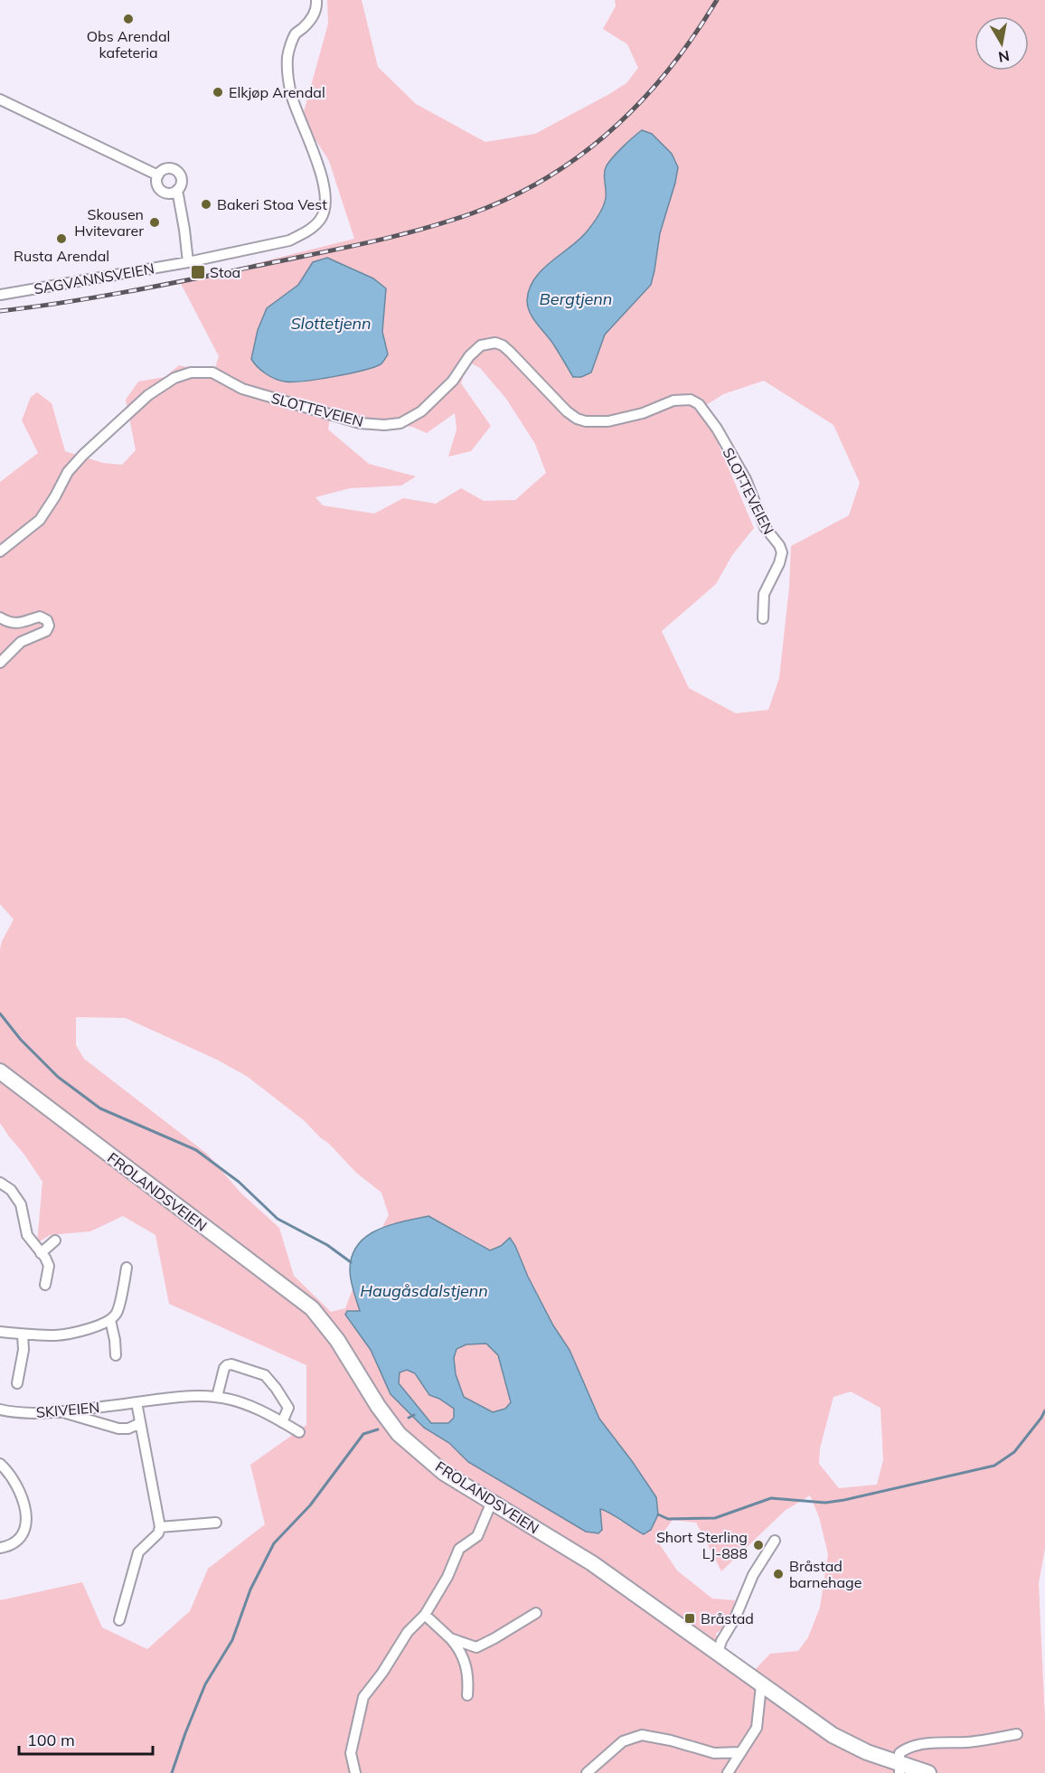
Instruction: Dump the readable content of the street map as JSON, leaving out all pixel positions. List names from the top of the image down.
{
  "streets": {
    "main road": ["FROLANDSVEIEN"],
    "street": ["SAGVANNSVEIEN", "SLOTTEVEIEN", "SKIVEIEN"]
  },
  "water": ["Bergtjenn", "Slottetjenn", "Haugåsdalstjenn"],
  "places": {
    "other": [
      "Obs Arendal kafeteria",
      "Elkjøp Arendal",
      "Bakeri Stoa Vest",
      "Skousen Hvitevarer",
      "Rusta Arendal",
      "Short Sterling LJ-888",
      "Bråstad barnehage"
    ],
    "transit": ["Stoa", "Bråstad"]
  },
  "scale_bar": "100 m",
  "north": "bottom"
}
